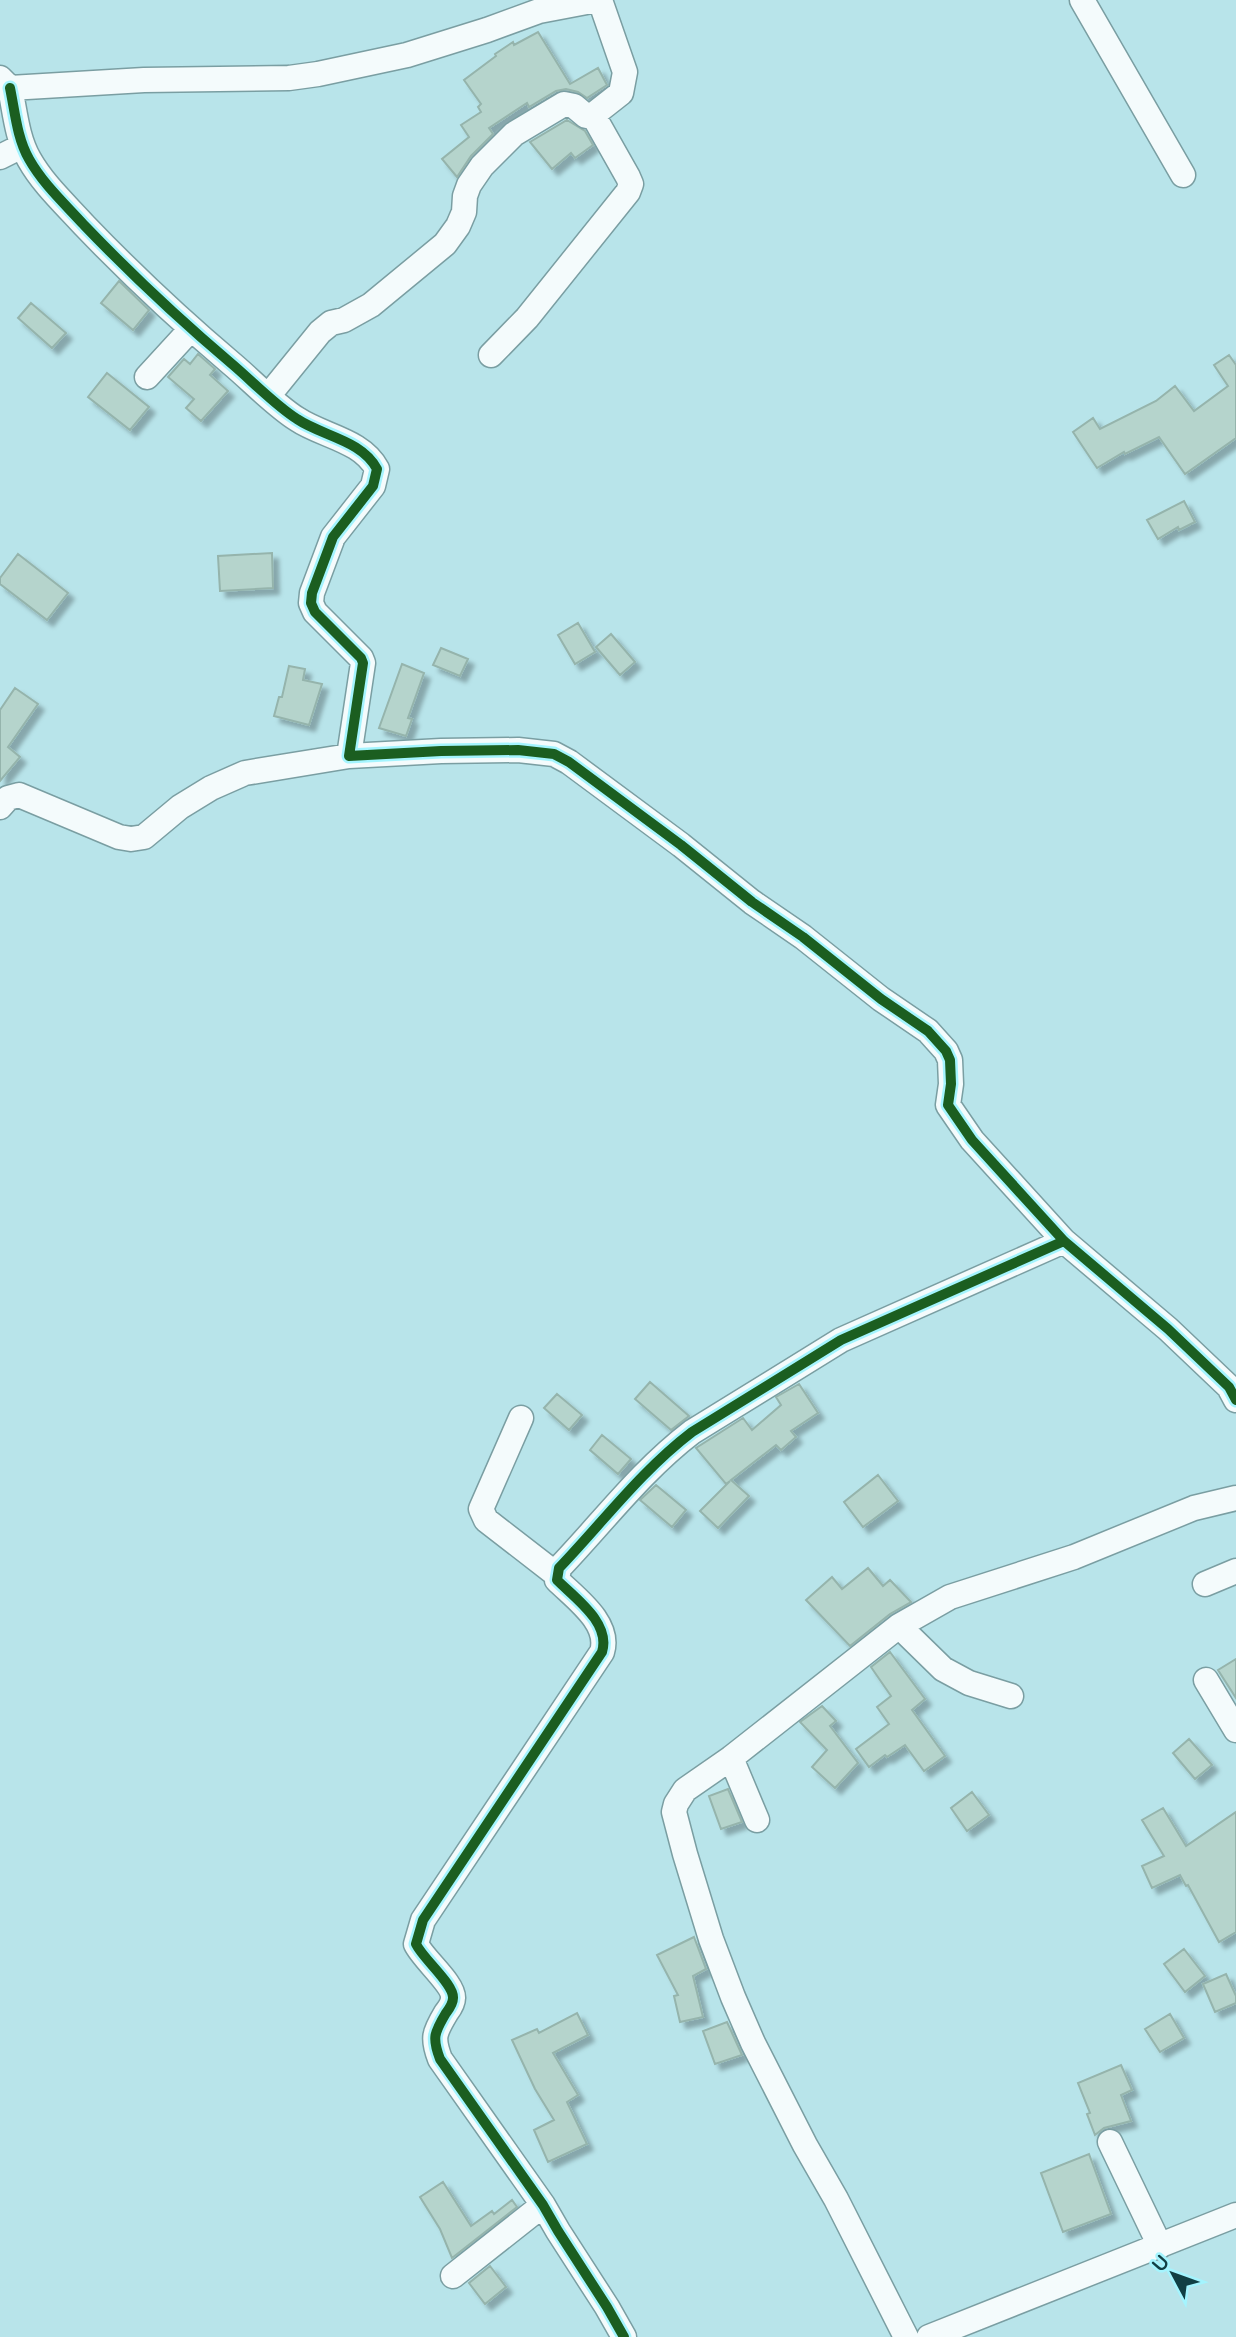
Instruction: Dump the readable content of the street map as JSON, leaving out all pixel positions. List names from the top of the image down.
{
  "north": "top left"
}
